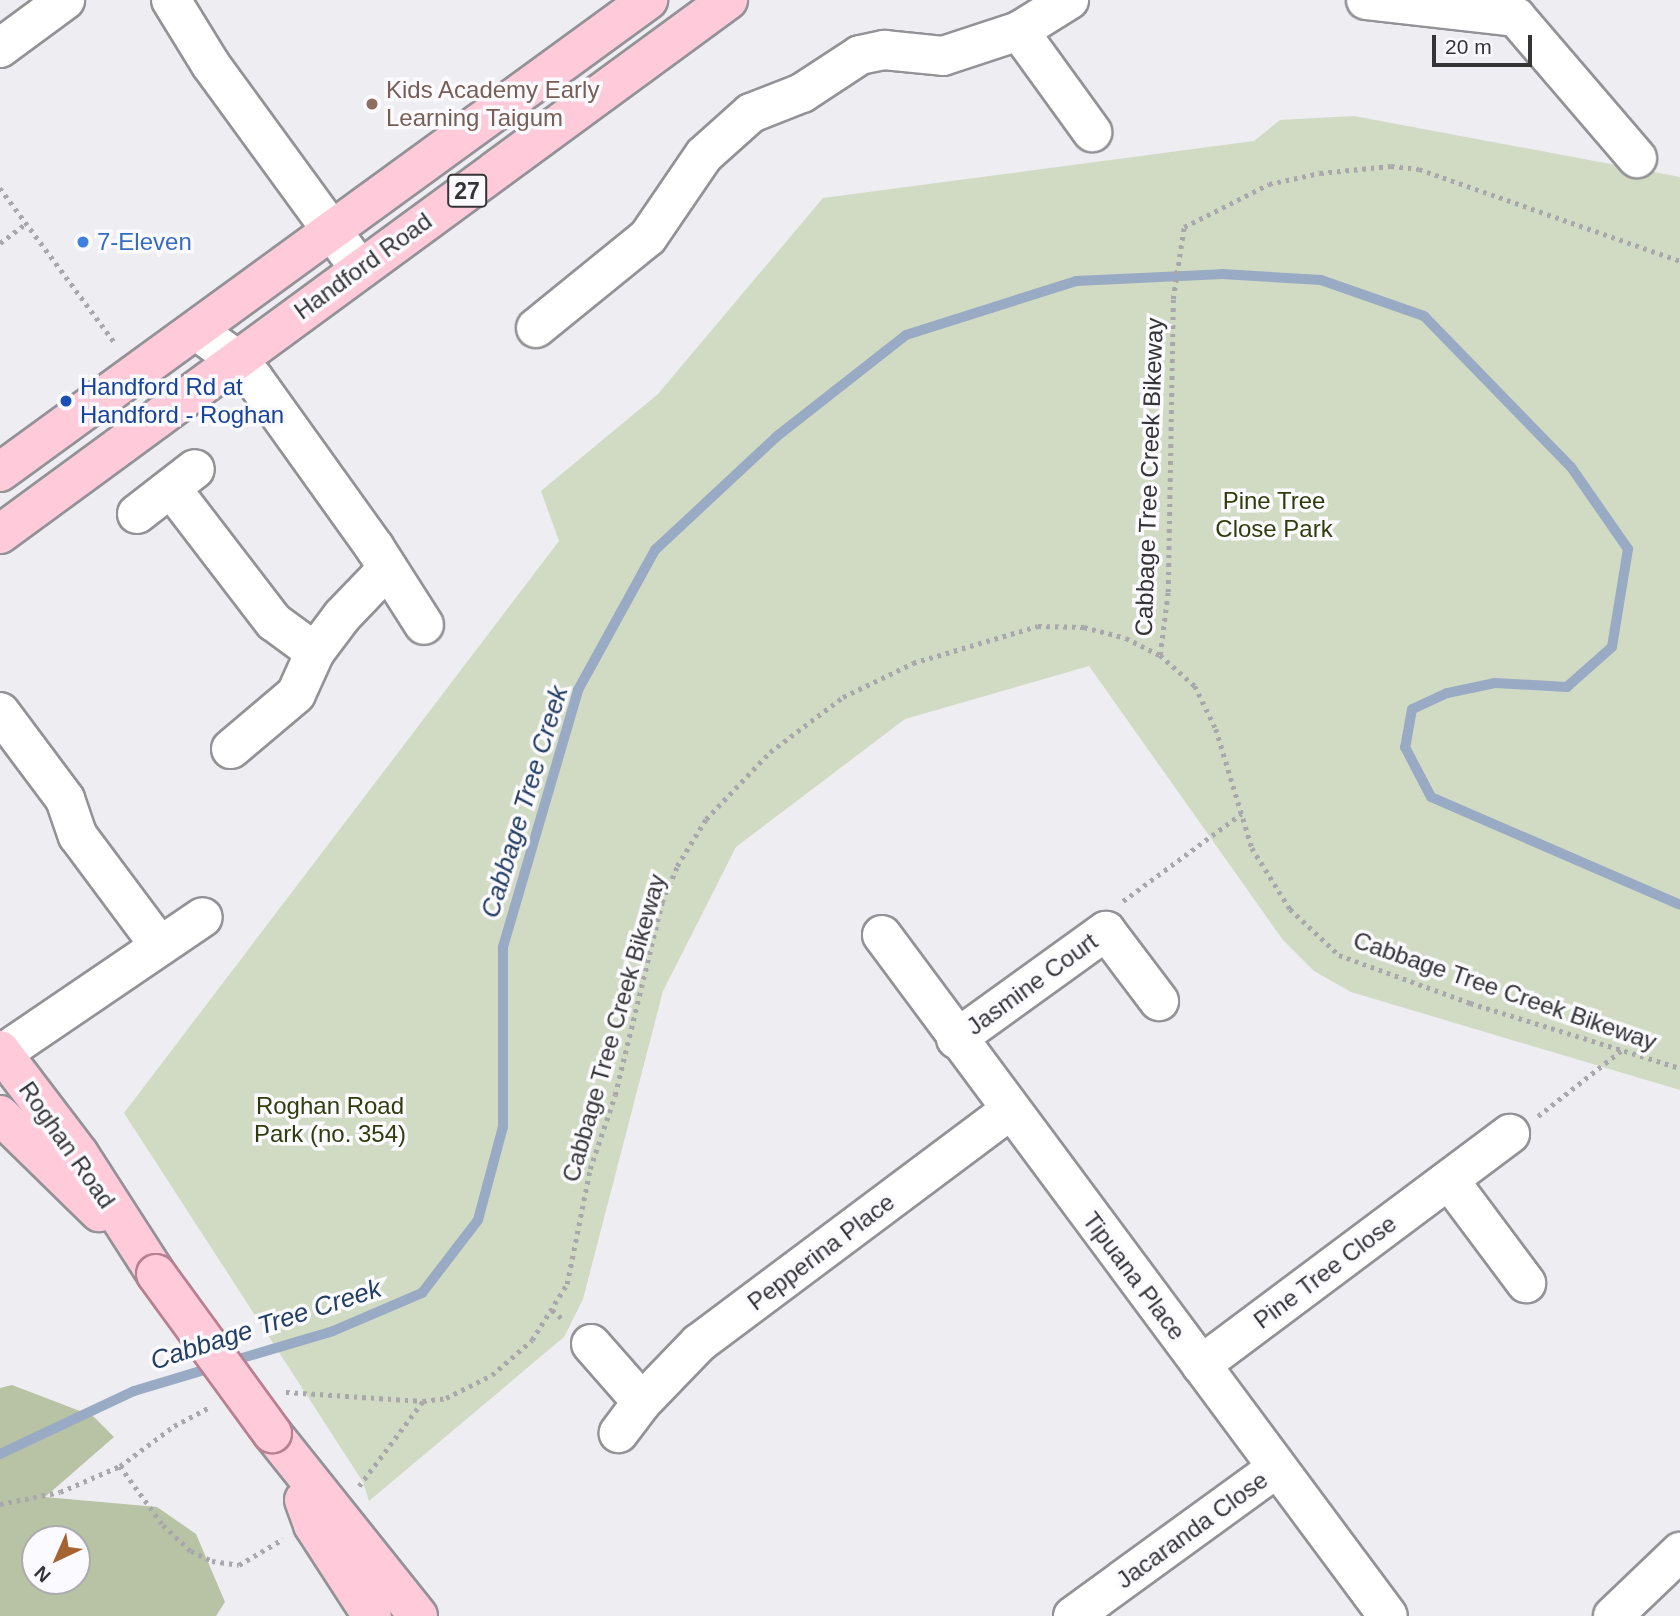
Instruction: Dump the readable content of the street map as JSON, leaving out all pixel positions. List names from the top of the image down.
{
  "streets": {
    "main road": ["27", "Handford Road", "Roghan Road"],
    "street": [
      "Jasmine Court",
      "Pepperina Place",
      "Pine Tree Close",
      "Tipuana Place",
      "Jacaranda Close"
    ],
    "path": ["Cabbage Tree Creek Bikeway"]
  },
  "crossings": [
    ["Jasmine Court", "Tipuana Place"],
    ["Pepperina Place", "Tipuana Place"],
    ["Pine Tree Close", "Tipuana Place"],
    ["Tipuana Place", "Jacaranda Close"]
  ],
  "water": ["Cabbage Tree Creek"],
  "parks": ["Pine Tree Close Park", "Roghan Road Park (no. 354)"],
  "places": ["Kids Academy Early Learning Taigum", "7-Eleven", "Handford Rd at Handford - Roghan"],
  "scale_bar": "20 m",
  "north": "bottom left"
}
